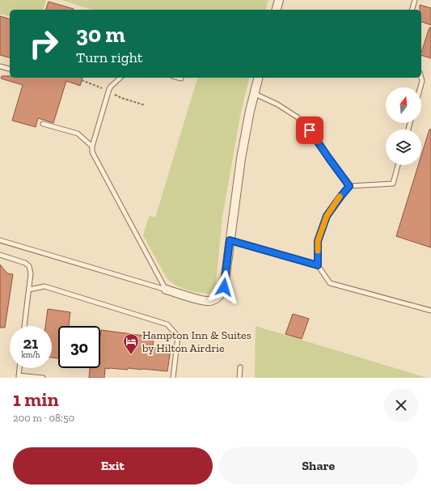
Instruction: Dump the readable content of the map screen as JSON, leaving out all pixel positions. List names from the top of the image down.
{
  "places": {
    "hotel": ["Hampton Inn & Suites by Hilton Airdrie"]
  },
  "north": "top",
  "page": {
    "turn": ["30 m", "Turn right"],
    "speed": "21 km/h",
    "limit": "30",
    "heading": ["1 min", "200 m · 08:50"],
    "buttons": ["Exit", "Share"]
  }
}
